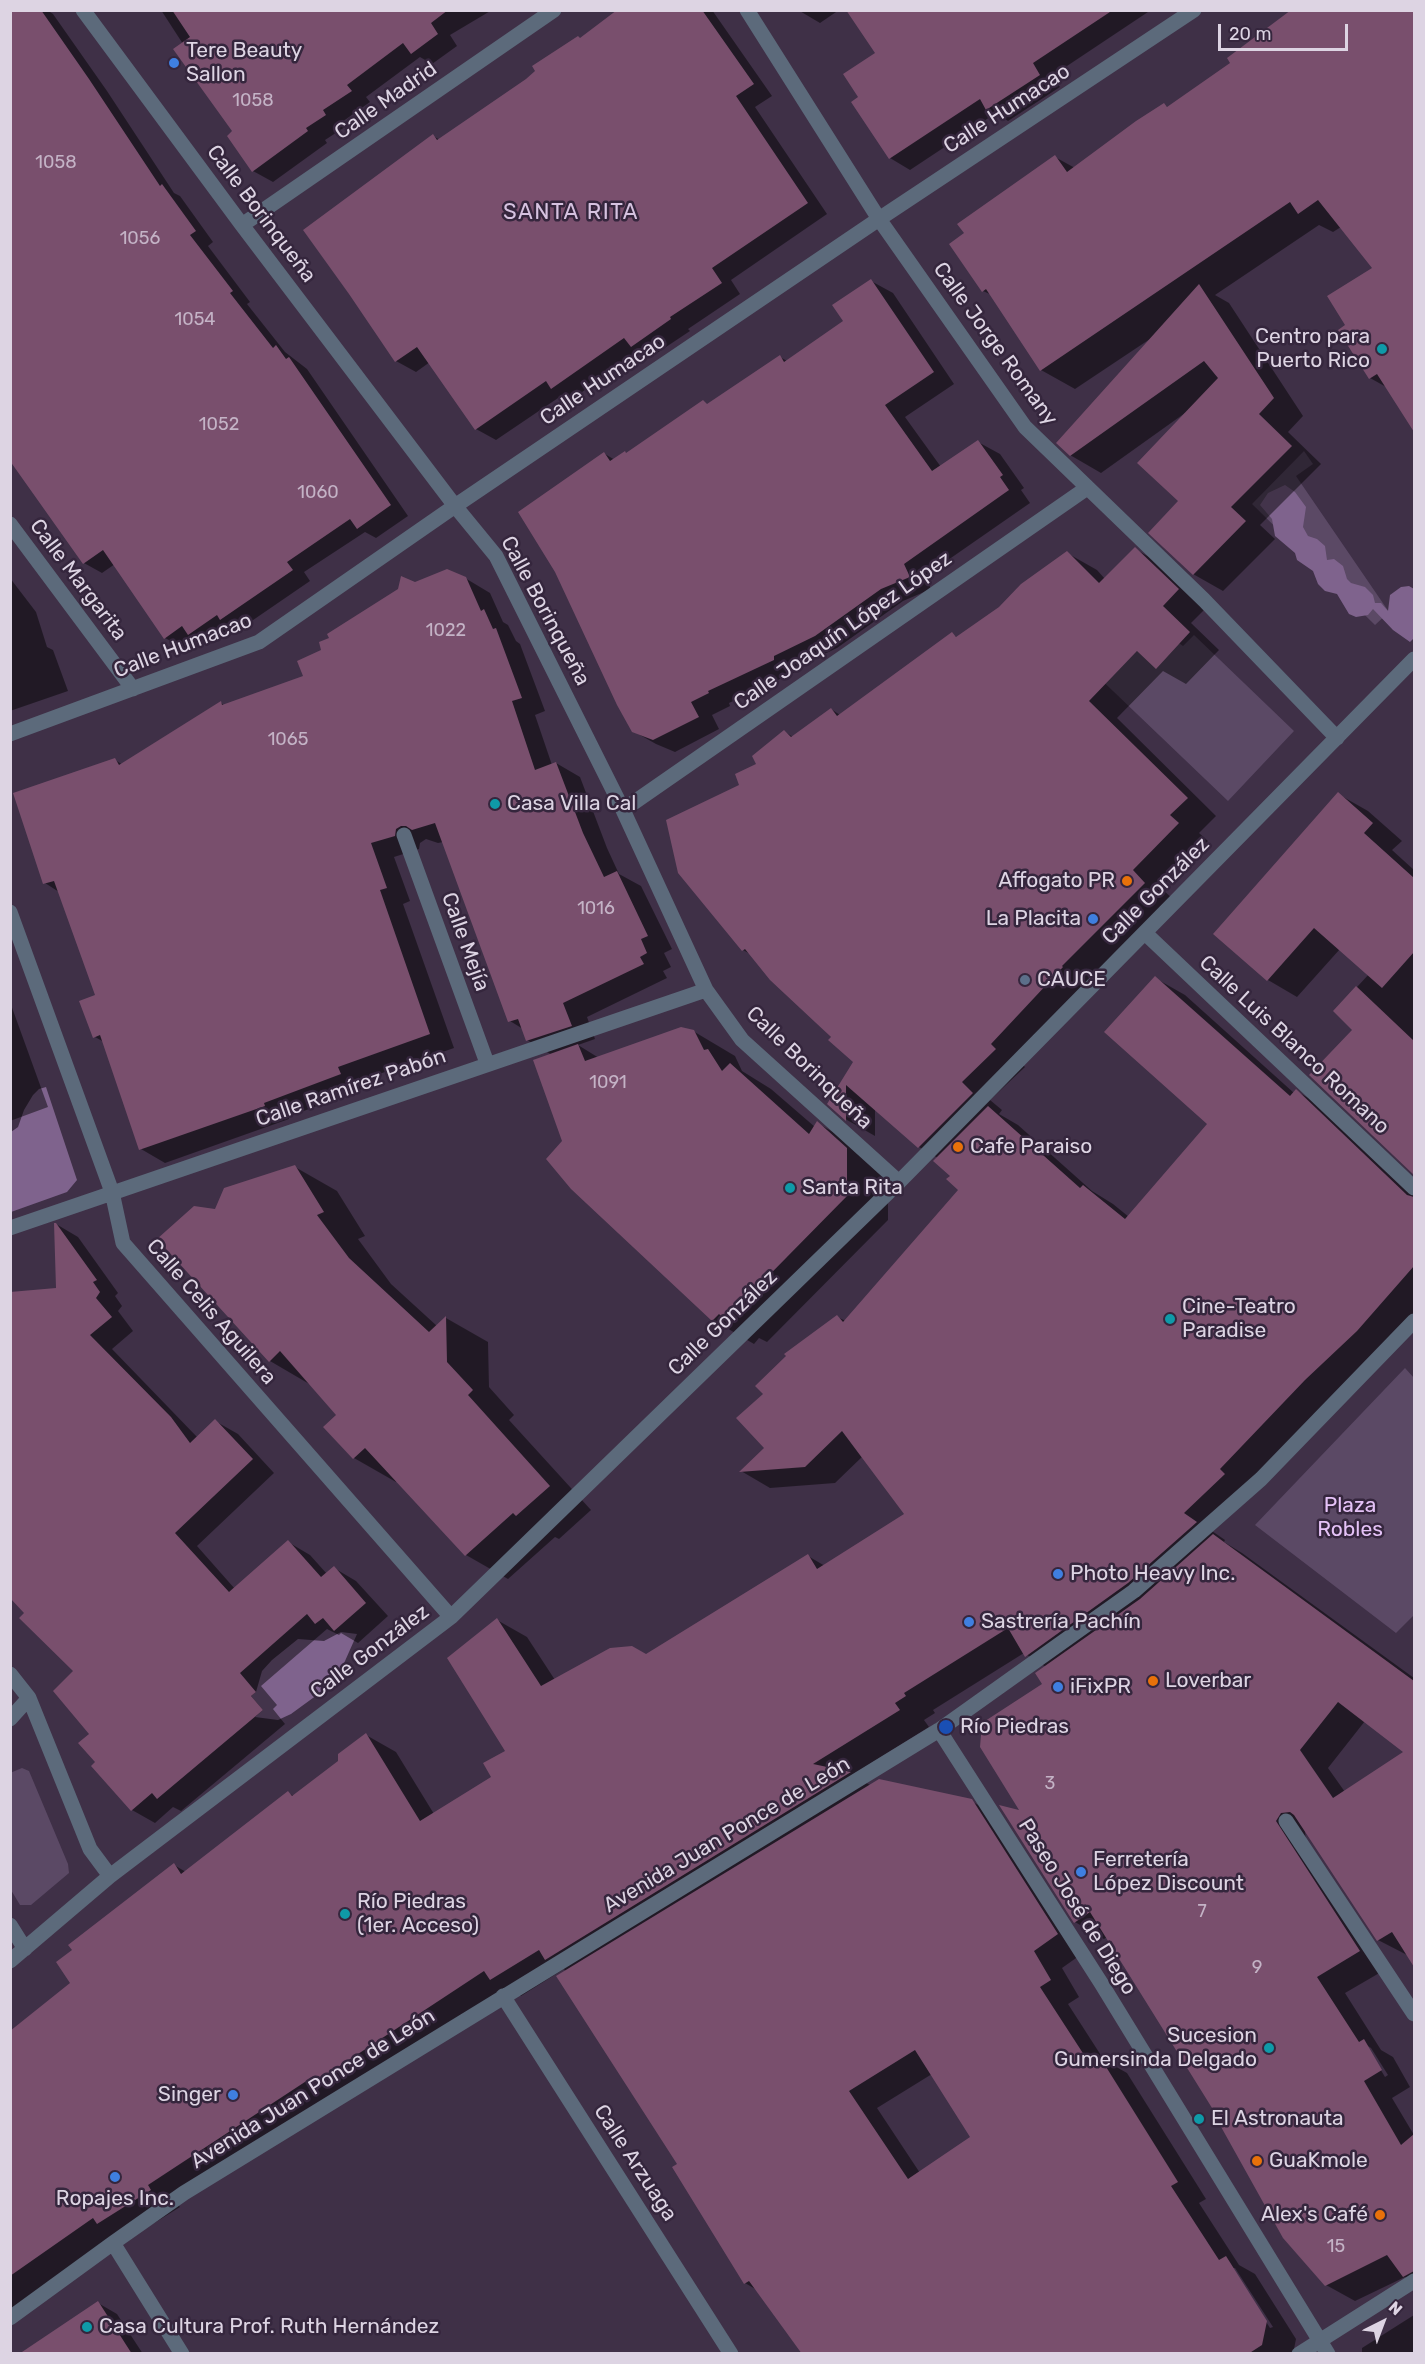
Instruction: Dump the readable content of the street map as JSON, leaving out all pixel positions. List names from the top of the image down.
{
  "streets": {
    "street": [
      "Calle Madrid",
      "Calle Humacao",
      "Calle Borinqueña",
      "Calle Jorge Romany",
      "Calle Margarita",
      "Calle Joaquín López López",
      "Calle González",
      "Calle Mejía",
      "Calle Luis Blanco Romano",
      "Calle Ramírez Pabón",
      "Calle Celis Aguilera",
      "Avenida Juan Ponce de León",
      "Paseo José de Diego",
      "Calle Arzuaga"
    ]
  },
  "crossings": [
    ["Calle Madrid", "Calle Borinqueña"],
    ["Calle Humacao", "Calle Borinqueña"],
    ["Calle Humacao", "Calle Jorge Romany"],
    ["Calle Humacao", "Calle Margarita"],
    ["Calle Borinqueña", "Calle Joaquín López López"],
    ["Calle Borinqueña", "Calle González"],
    ["Calle Borinqueña", "Calle Ramírez Pabón"],
    ["Calle Jorge Romany", "Calle Joaquín López López"],
    ["Calle Jorge Romany", "Calle González"],
    ["Calle González", "Calle Luis Blanco Romano"],
    ["Calle González", "Calle Celis Aguilera"],
    ["Calle Mejía", "Calle Ramírez Pabón"],
    ["Calle Ramírez Pabón", "Calle Celis Aguilera"],
    ["Avenida Juan Ponce de León", "Paseo José de Diego"],
    ["Avenida Juan Ponce de León", "Calle Arzuaga"]
  ],
  "districts": ["SANTA RITA"],
  "parks": ["Plaza Robles"],
  "places": [
    "Tere Beauty Sallon",
    "Centro para Puerto Rico",
    "Casa Villa Cal",
    "Affogato PR",
    "La Placita",
    "CAUCE",
    "Cafe Paraiso",
    "Santa Rita",
    "Cine-Teatro Paradise",
    "Photo Heavy Inc.",
    "Sastrería Pachín",
    "Loverbar",
    "iFixPR",
    "Río Piedras",
    "Ferretería López Discount",
    "Río Piedras (1er. Acceso)",
    "Sucesion Gumersinda Delgado",
    "Singer",
    "El Astronauta",
    "GuaKmole",
    "Ropajes Inc.",
    "Alex's Café",
    "Casa Cultura Prof. Ruth Hernández"
  ],
  "house_numbers": [
    "1058",
    "1058",
    "1056",
    "1054",
    "1052",
    "1060",
    "1022",
    "1065",
    "1016",
    "1091",
    "3",
    "7",
    "9",
    "15"
  ],
  "scale_bar": "20 m",
  "north": "top right"
}
